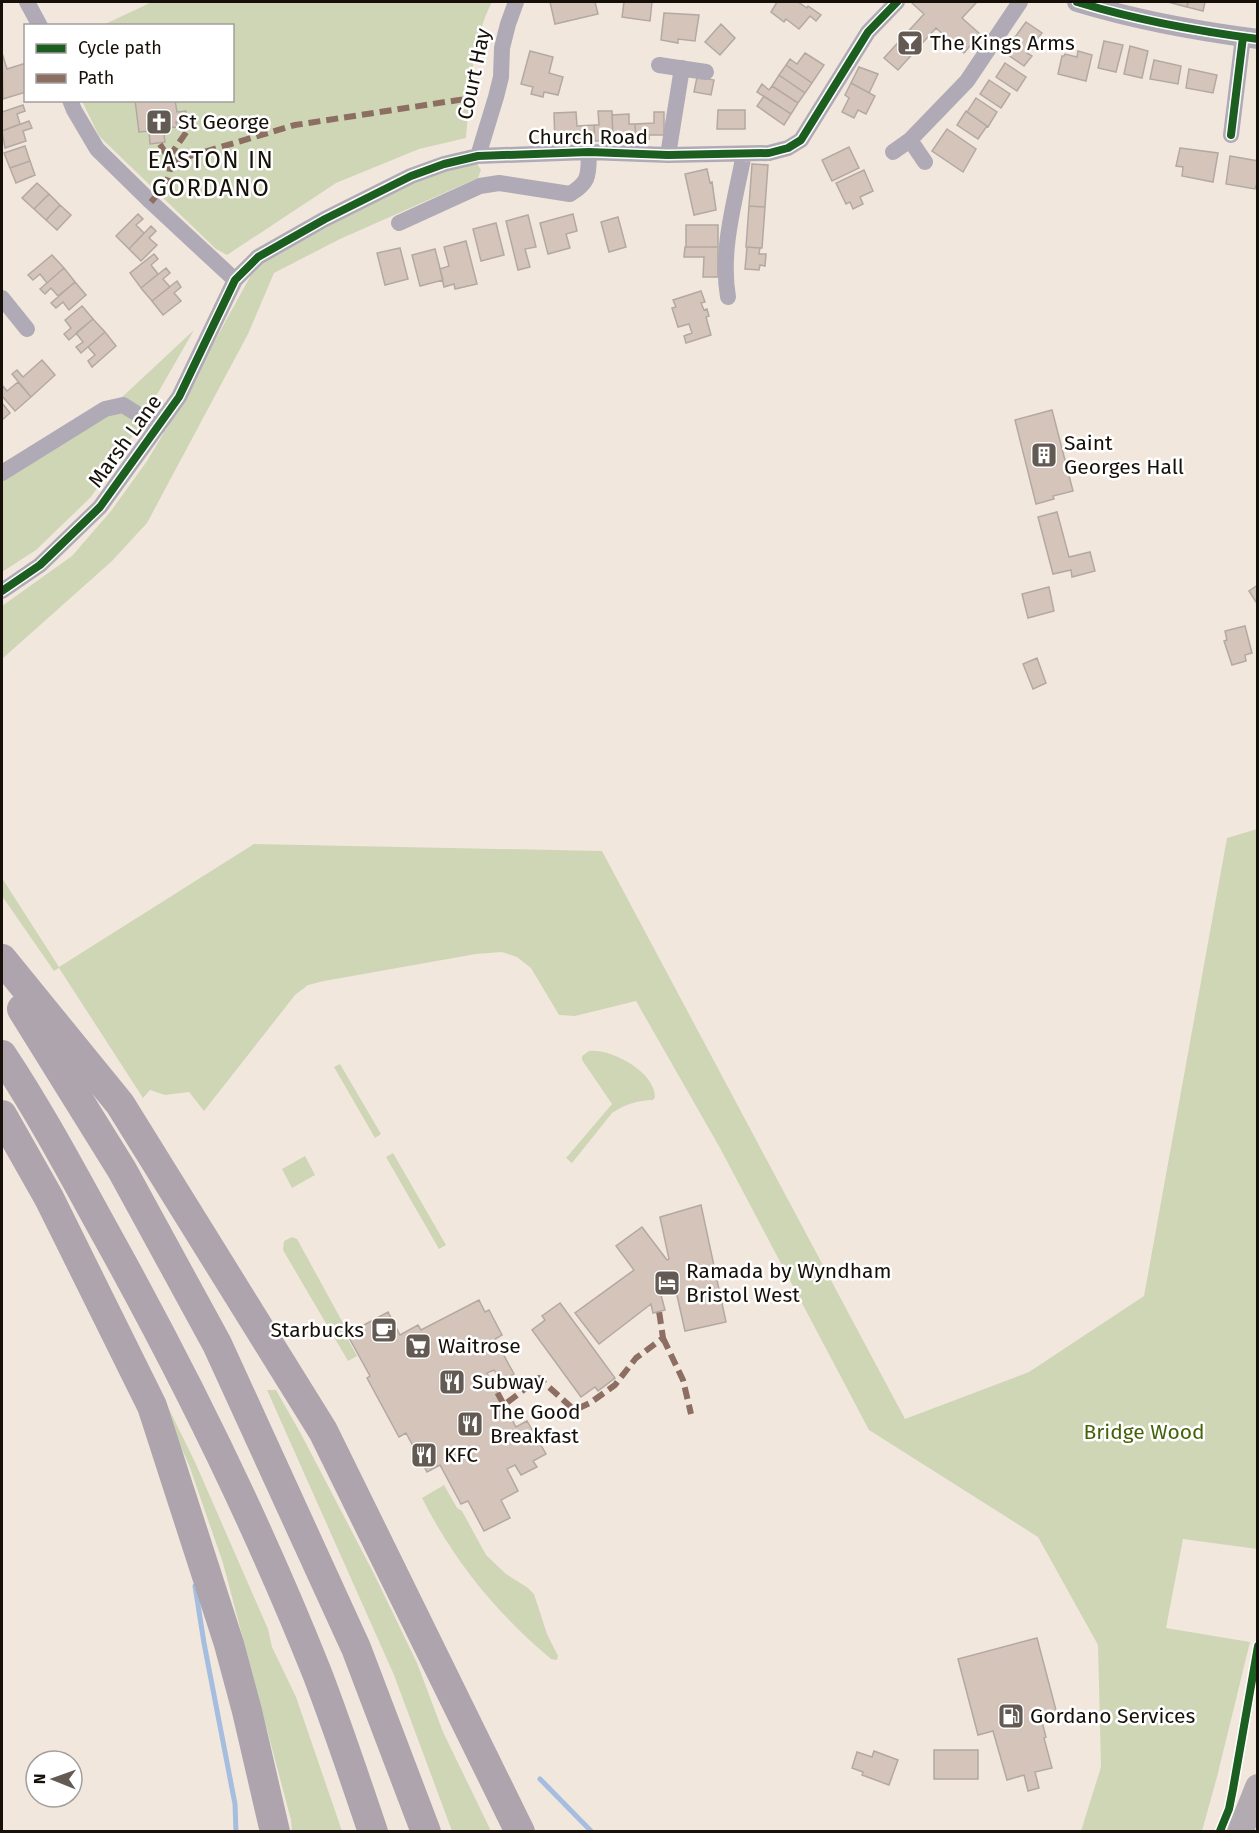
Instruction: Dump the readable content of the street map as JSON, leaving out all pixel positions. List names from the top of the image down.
{
  "streets": {
    "street": ["Court Hay", "Church Road", "Marsh Lane"]
  },
  "crossings": [
    ["Court Hay", "Church Road"],
    ["Church Road", "Marsh Lane"]
  ],
  "districts": ["EASTON IN GORDANO"],
  "parks": ["Bridge Wood"],
  "places": {
    "bar": ["The Kings Arms"],
    "church": ["St George"],
    "building": ["Saint Georges Hall"],
    "hotel": ["Ramada by Wyndham Bristol West"],
    "cafe": ["Starbucks"],
    "supermarket": ["Waitrose"],
    "restaurant": ["Subway", "The Good Breakfast", "KFC"],
    "fuel station": ["Gordano Services"]
  },
  "legend": ["Cycle path", "Path"],
  "north": "left"
}
